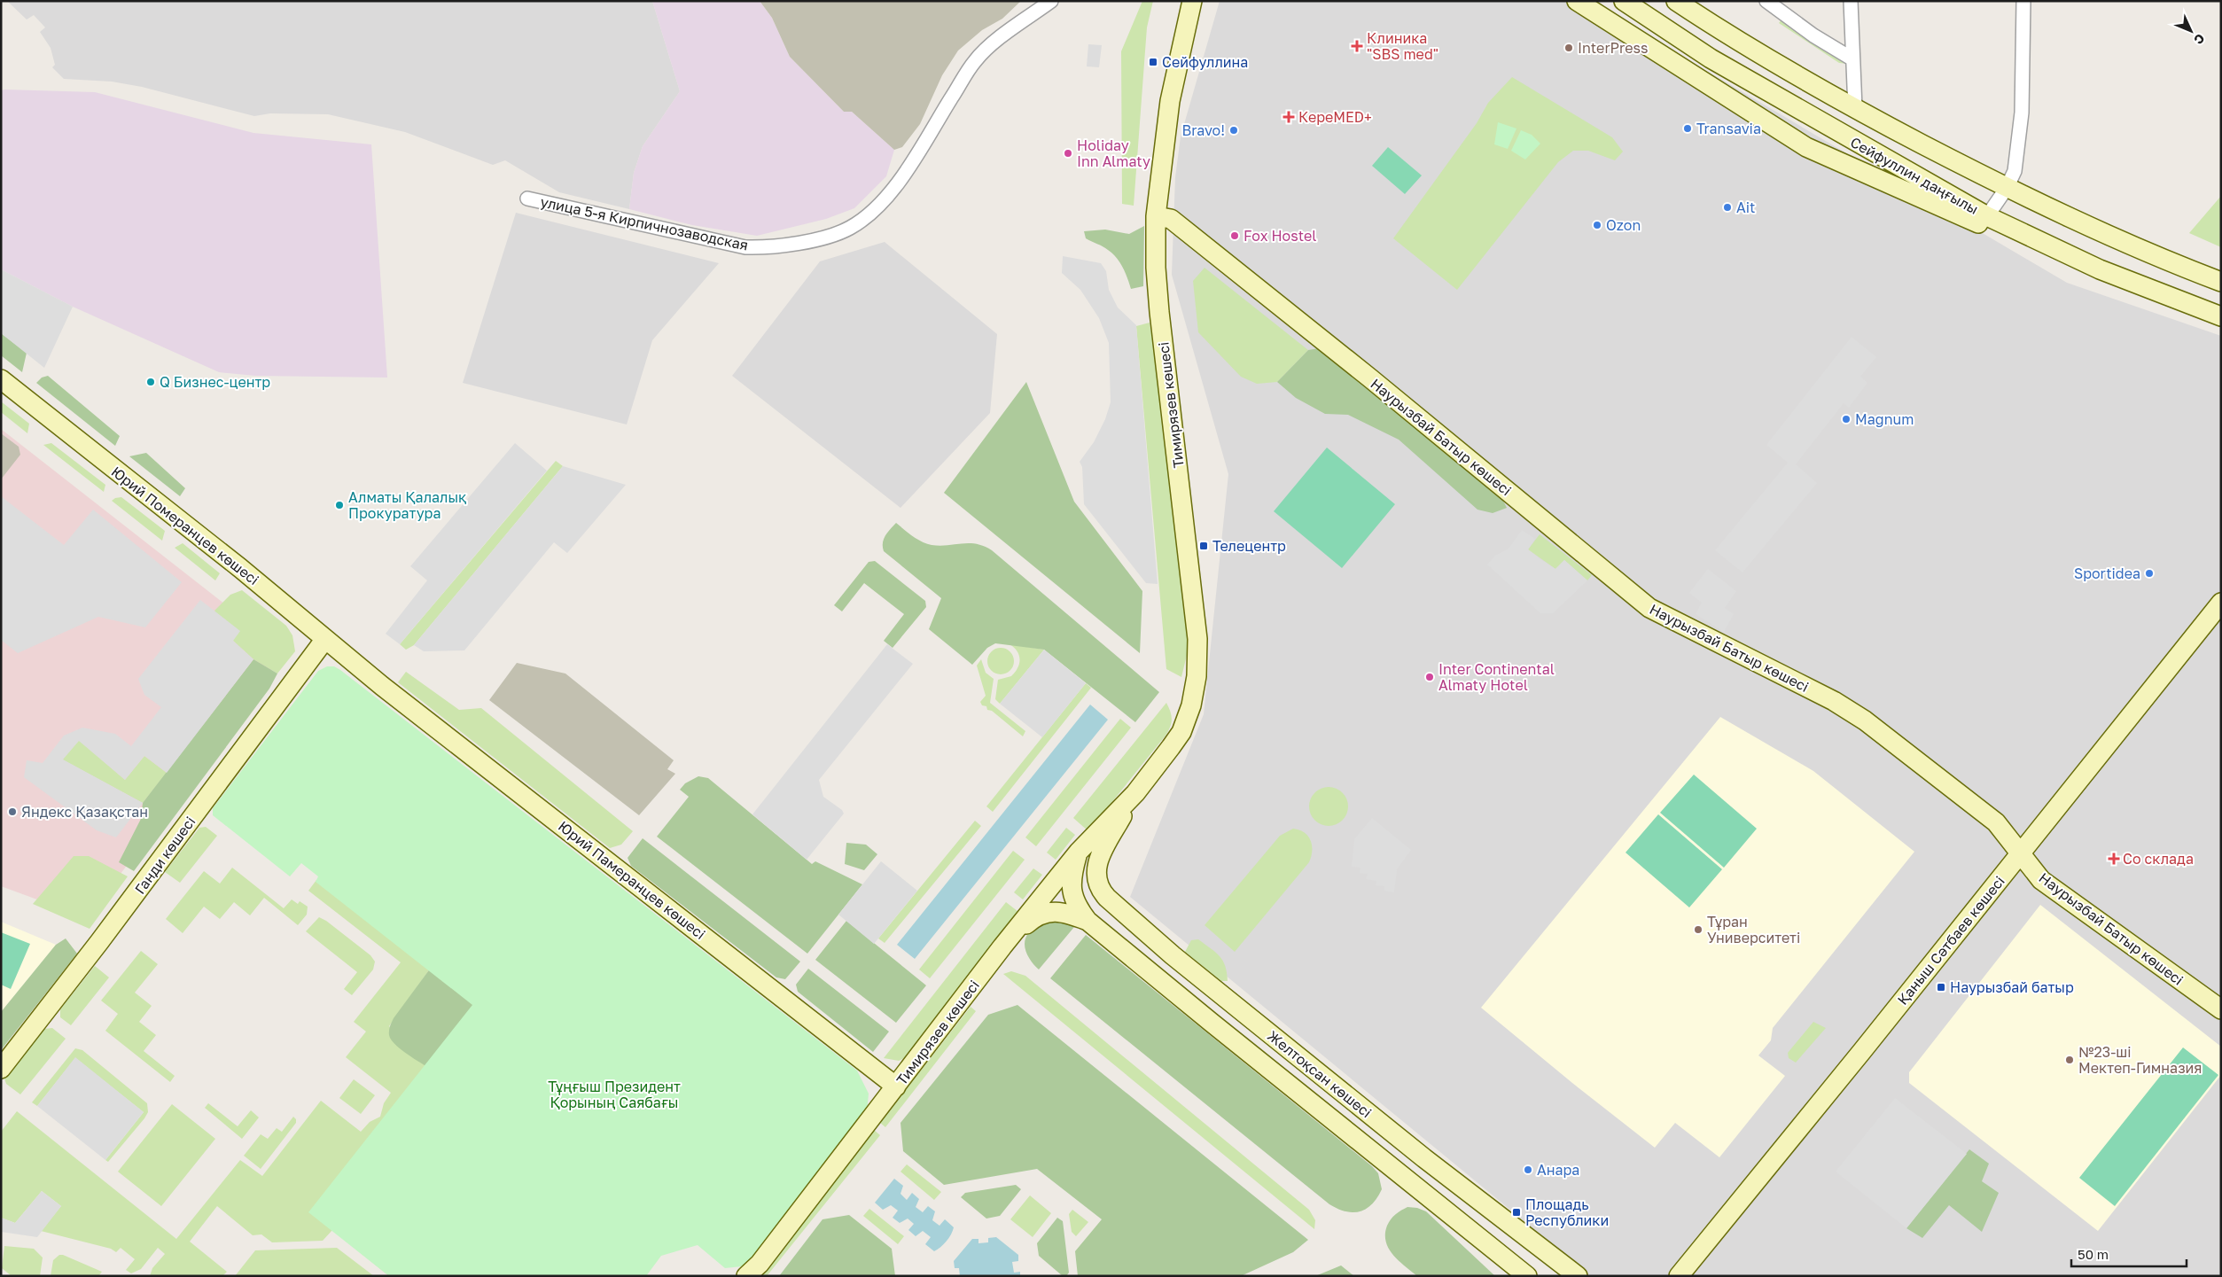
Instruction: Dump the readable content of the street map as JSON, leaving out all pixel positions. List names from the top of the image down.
{
  "streets": {
    "street": [
      "Сейфуллин даңғылы",
      "улица 5-я Кирпичнозаводская",
      "Тимирязев көшесі",
      "Наурызбай Батыр көшесі",
      "Юрий Померанцев көшесі",
      "Ганди көшесі",
      "Юрий Памеранцев көшесі",
      "Қаныш Сәтбаев көшесі",
      "Желтоқсан көшесі"
    ]
  },
  "crossings": [
    ["Тимирязев көшесі", "Наурызбай Батыр көшесі"],
    ["Тимирязев көшесі", "Юрий Памеранцев көшесі"],
    ["Тимирязев көшесі", "Желтоқсан көшесі"],
    ["Наурызбай Батыр көшесі", "Қаныш Сәтбаев көшесі"],
    ["Юрий Померанцев көшесі", "Ганди көшесі"],
    ["Юрий Померанцев көшесі", "Юрий Памеранцев көшесі"]
  ],
  "parks": ["Тұңғыш Президент Қорының Саябағы"],
  "places": {
    "health": ["Клиника \"SBS med\"", "КереMED+", "Со склада"],
    "other": [
      "InterPress",
      "Transavia",
      "Bravo!",
      "Holiday Inn Almaty",
      "Ait",
      "Ozon",
      "Fox Hostel",
      "Q Бизнес-центр",
      "Magnum",
      "Алматы Қалалық Прокуратура",
      "Sportidea",
      "Inter Continental Almaty Hotel",
      "Яндекс Қазақстан",
      "Тұран Университеті",
      "№23-ші Мектеп-Гимназия",
      "Анара"
    ],
    "transit": [
      "Сейфуллина",
      "Телецентр",
      "Наурызбай батыр",
      "Площадь Республики"
    ]
  },
  "scale_bar": "50 m",
  "north": "bottom right"
}
